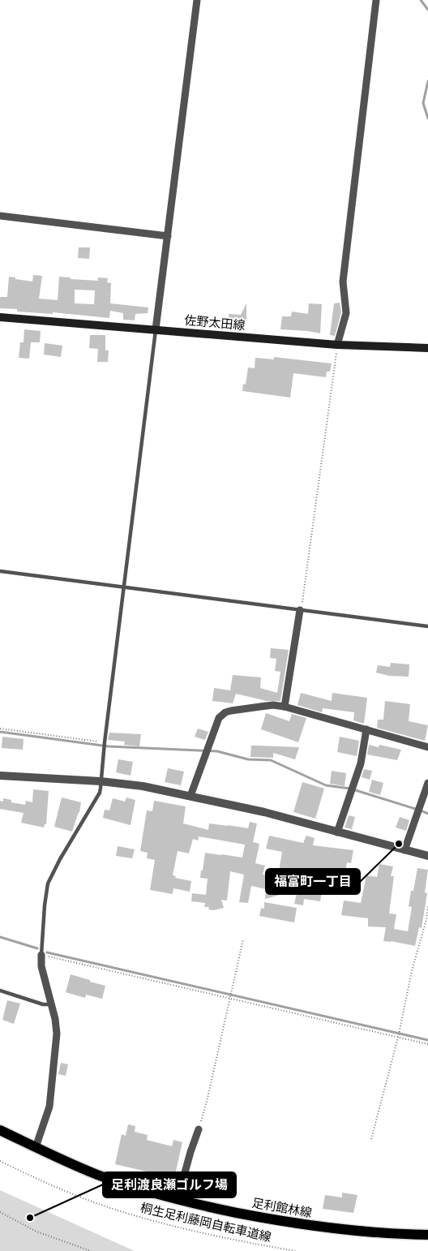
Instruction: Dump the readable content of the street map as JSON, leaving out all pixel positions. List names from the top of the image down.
{
  "streets": {
    "main road": ["佐野太田線", "足利館林線"],
    "path": ["桐生足利藤岡自転車道線"]
  },
  "places": ["福富町一丁目", "足利渡良瀬ゴルフ場"]
}
